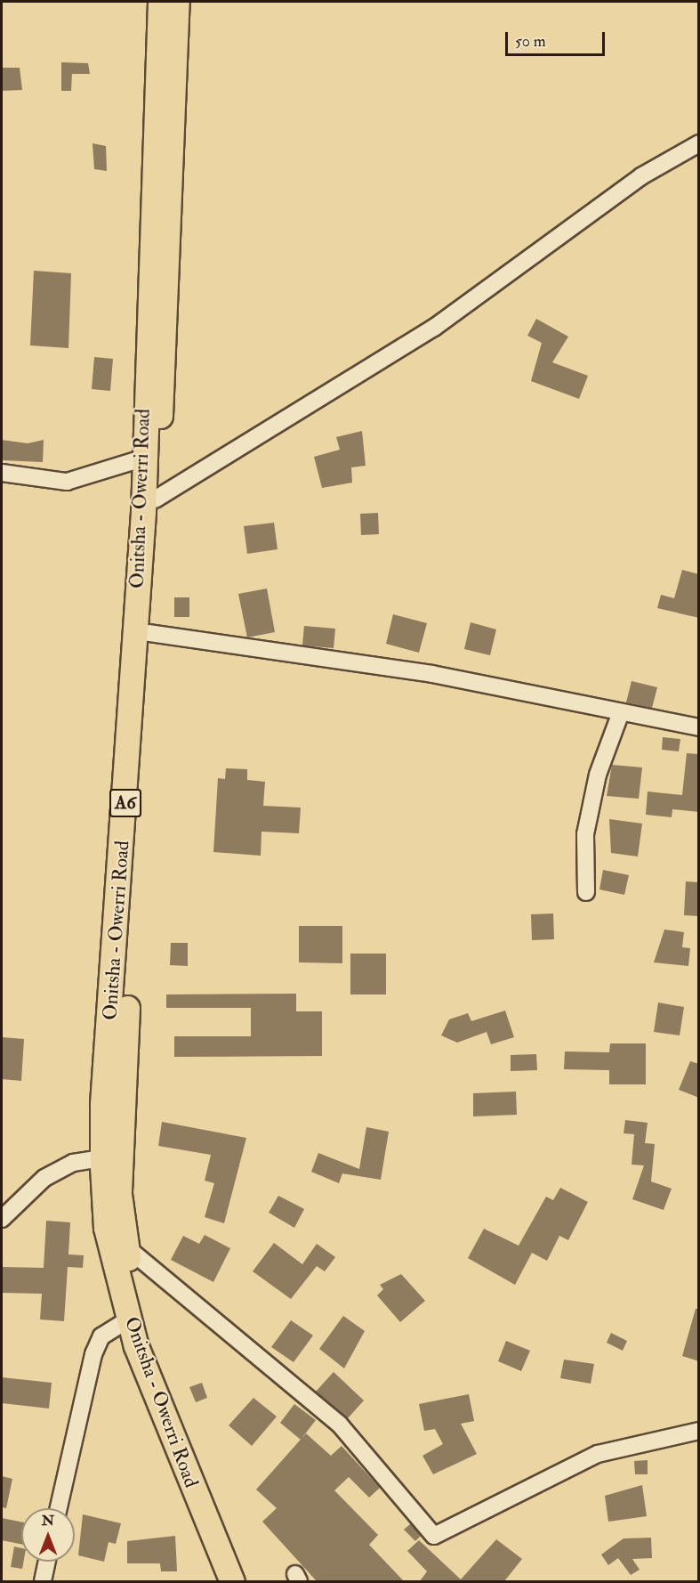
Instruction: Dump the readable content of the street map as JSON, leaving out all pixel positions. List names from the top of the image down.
{
  "streets": {
    "highway": ["Onitsha - Owerri Road", "A6"]
  },
  "scale_bar": "50 m",
  "north": "top"
}
